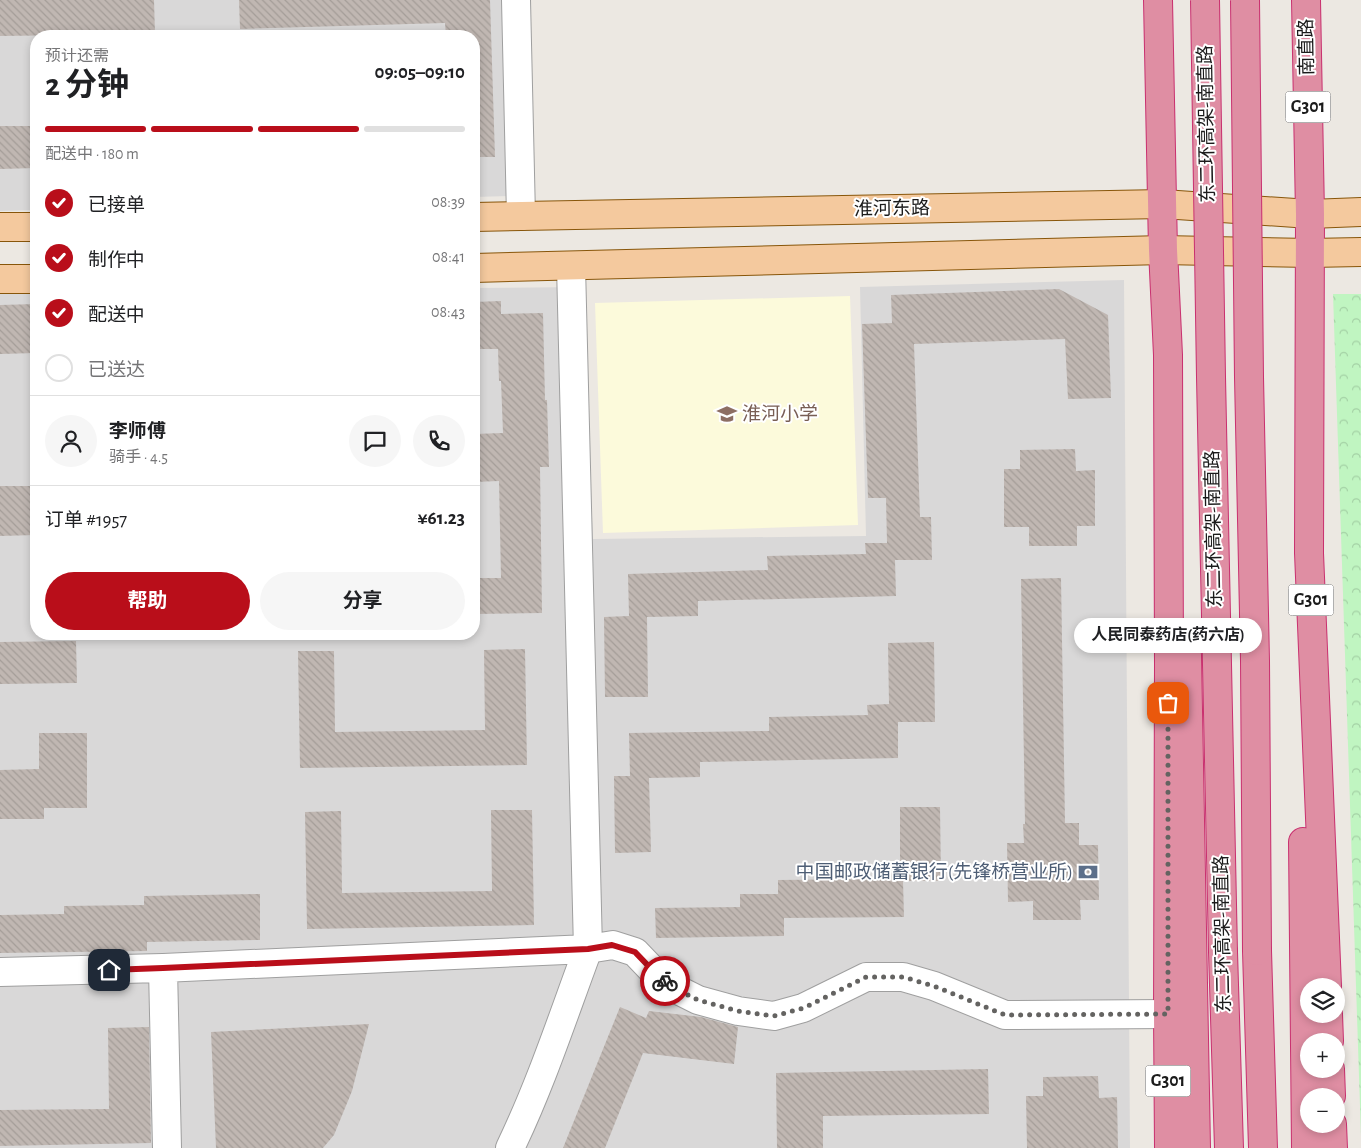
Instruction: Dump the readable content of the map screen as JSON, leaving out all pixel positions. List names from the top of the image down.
{
  "streets": {
    "highway": ["南直路", "G301", "东二环高架-南直路"],
    "main road": ["淮河东路"]
  },
  "crossings": [
    ["南直路", "G301"],
    ["南直路", "淮河东路"],
    ["G301", "淮河东路"]
  ],
  "places": {
    "school or university": ["淮河小学"],
    "other": ["人民同泰药店(药六店)"],
    "bank": ["中国邮政储蓄银行(先锋桥营业所)"]
  },
  "page": {
    "heading": ["2 分钟", "预计还需", "09:05–09:10"],
    "panel": [
      "李师傅",
      "骑手 · 4.5",
      "订单 #1957",
      "¥61.23"
    ],
    "bar": "配送中 · 180 m",
    "list": [
      ["已接单", "08:39"],
      ["制作中", "08:41"],
      ["配送中", "08:43"],
      "已送达"
    ],
    "buttons": ["帮助", "分享"],
    "bubble": "人民同泰药店(药六店)",
    "map_buttons": ["+", "−"]
  }
}
